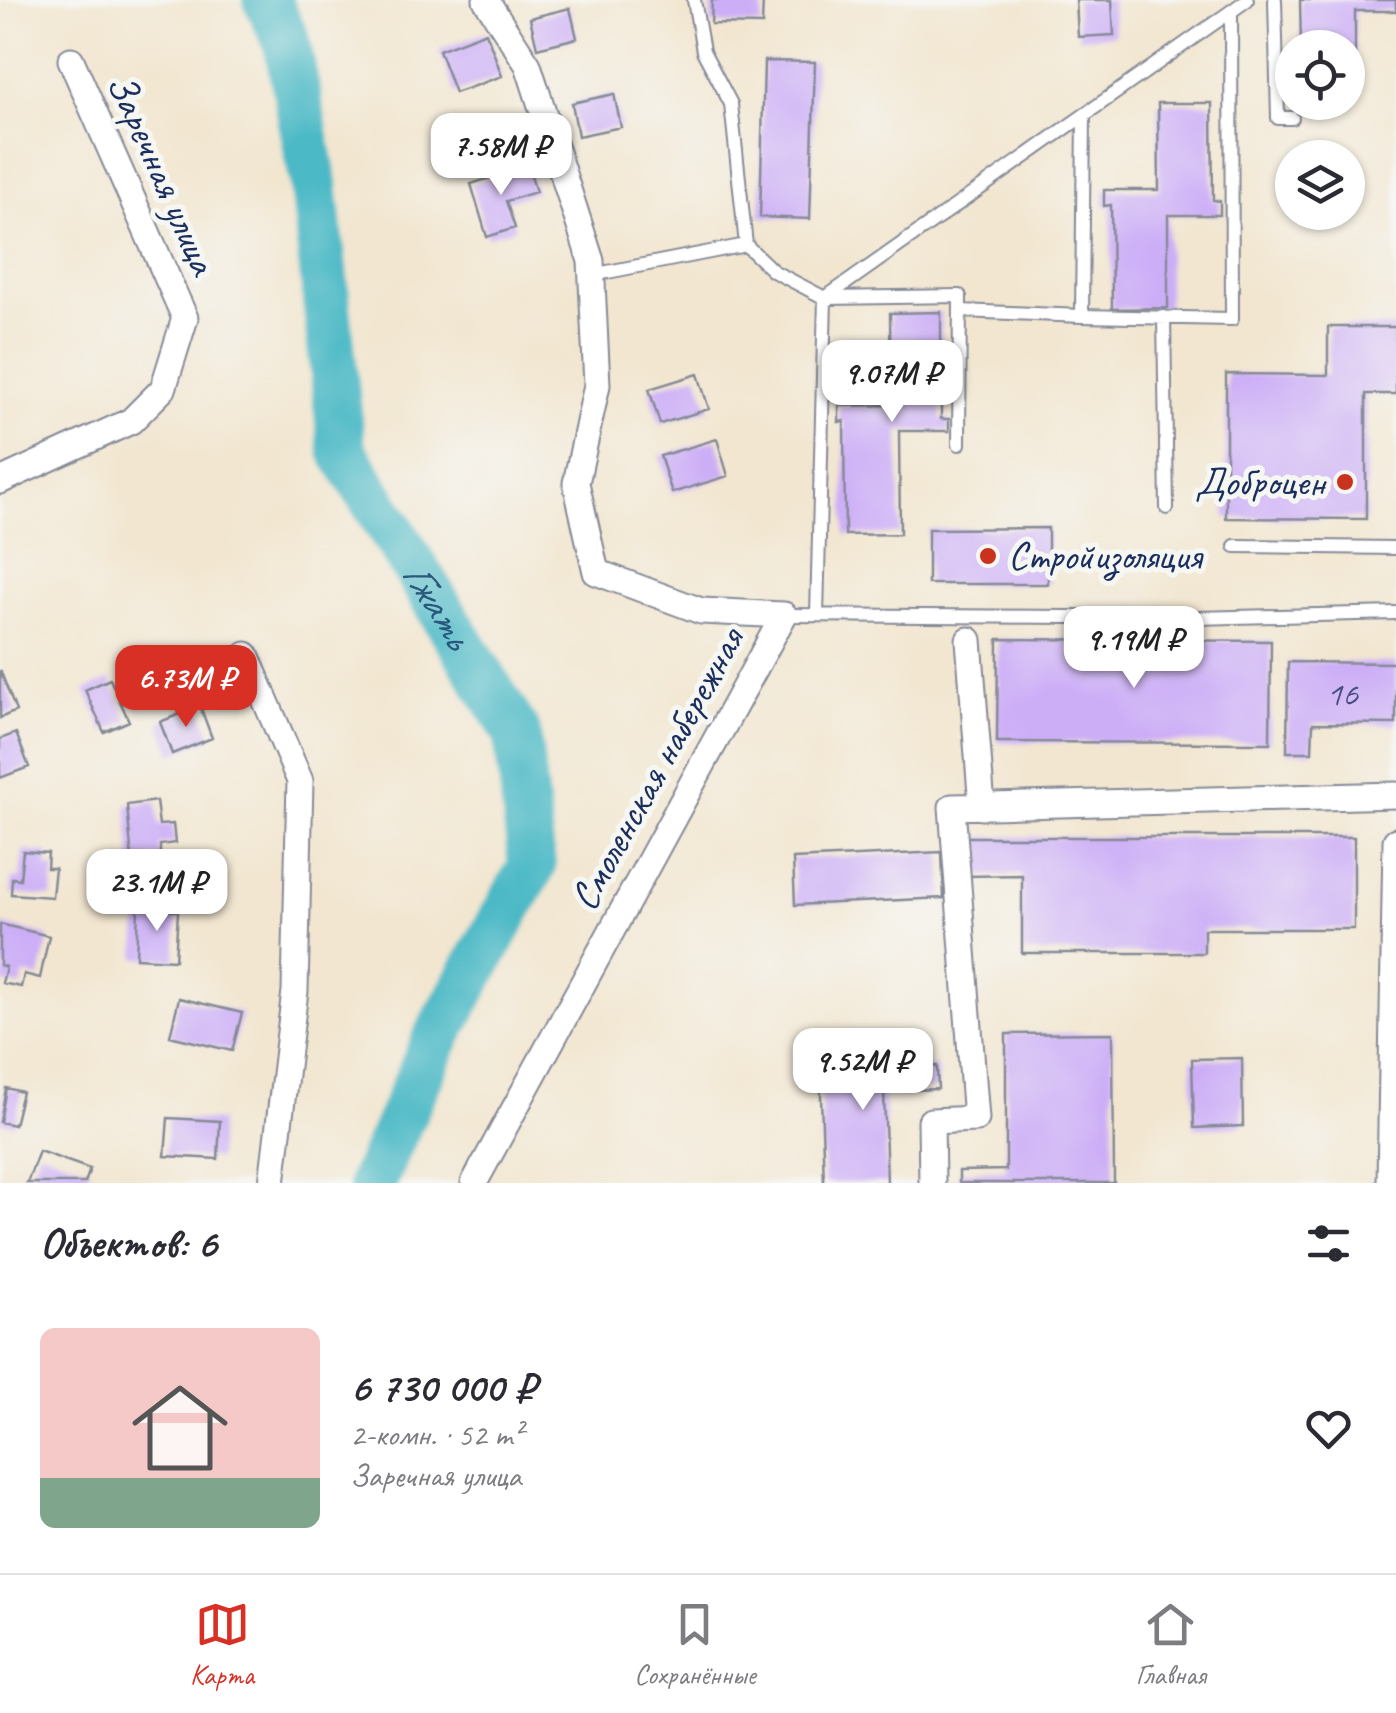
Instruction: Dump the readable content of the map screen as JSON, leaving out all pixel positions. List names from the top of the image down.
{
  "streets": {
    "street": ["Заречная улица", "Смоленская набережная"]
  },
  "water": ["Гжать"],
  "places": ["Доброцен", "Стройизоляция"],
  "house_numbers": ["16"],
  "page": {
    "price": [
      "7.58M ₽",
      "9.07M ₽",
      "9.19M ₽",
      "6.73M ₽",
      "23.1M ₽",
      "9.52M ₽"
    ],
    "heading": "Объектов: 6",
    "list": [
      {
        "name": "6 730 000 ₽",
        "note": "2-комн. · 52 m² · Заречная улица"
      }
    ],
    "tabs": ["Карта", "Сохранённые", "Главная"]
  }
}
